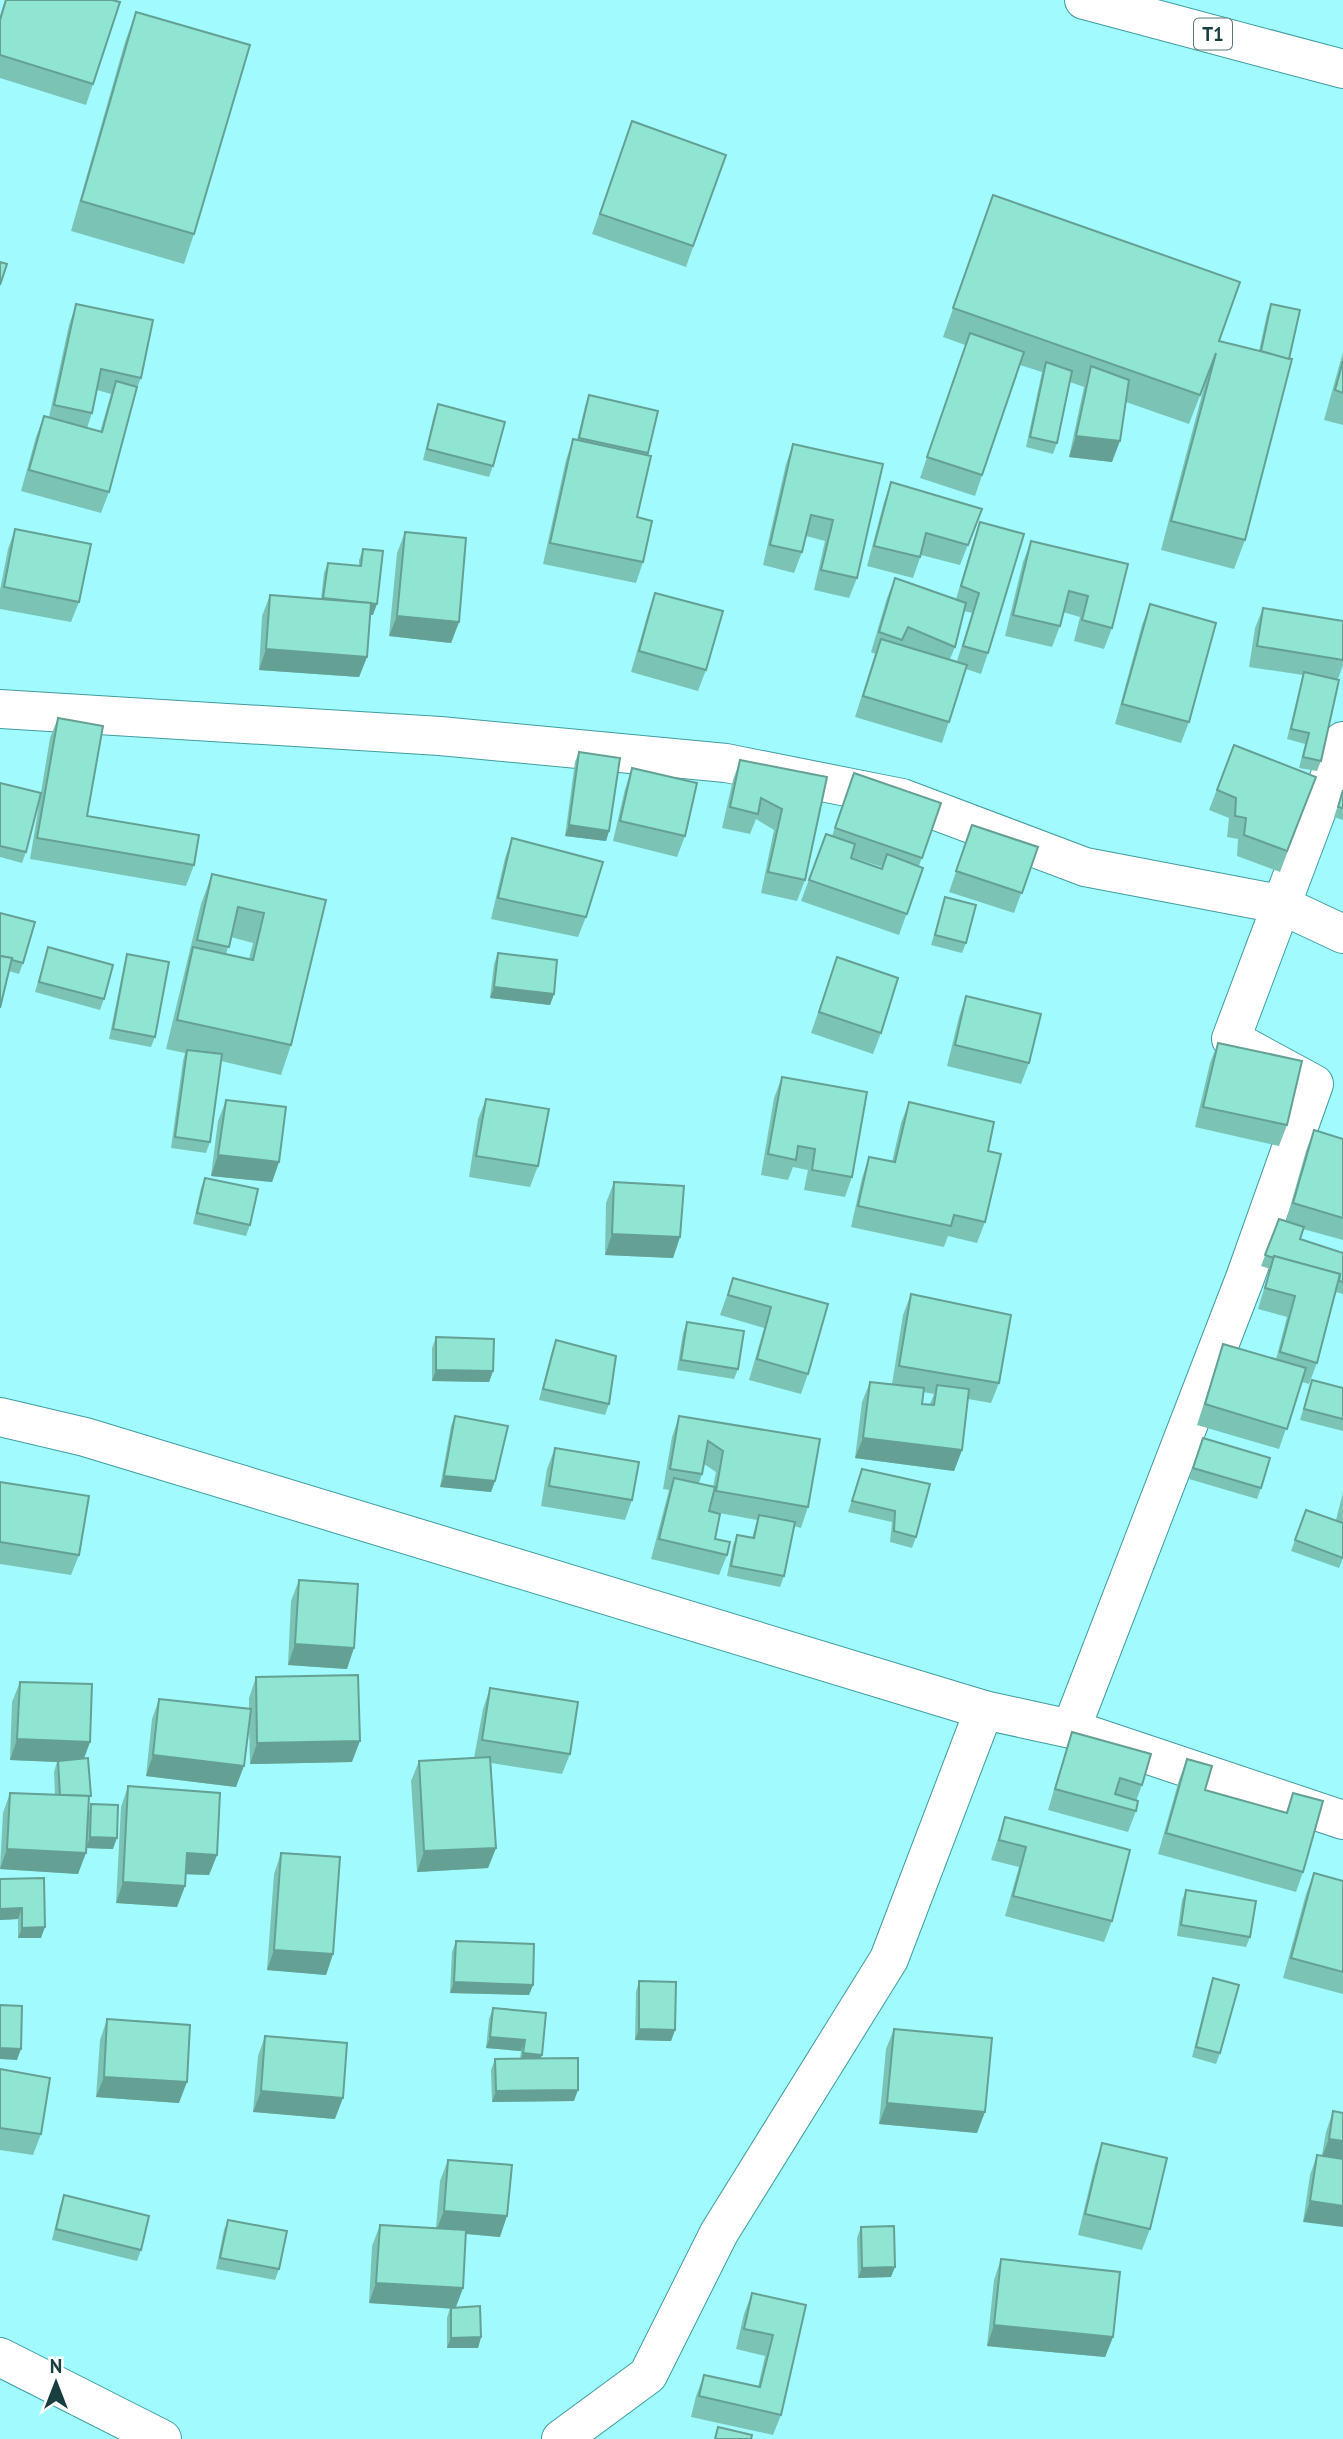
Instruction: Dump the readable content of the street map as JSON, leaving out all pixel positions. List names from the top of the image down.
{
  "streets": {
    "main road": ["T1"]
  },
  "north": "top"
}
